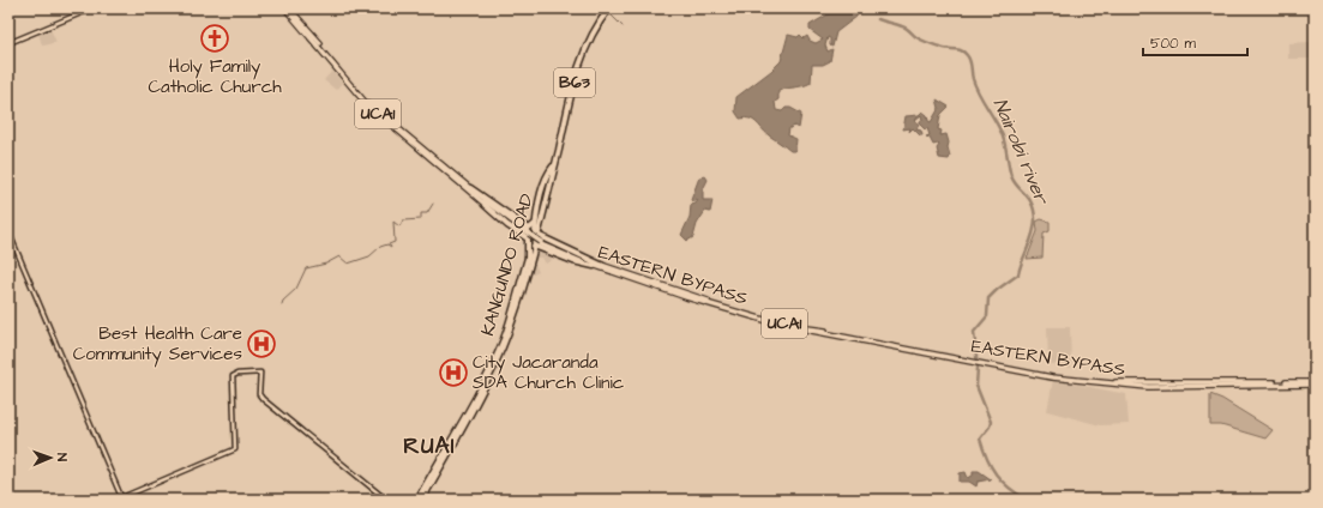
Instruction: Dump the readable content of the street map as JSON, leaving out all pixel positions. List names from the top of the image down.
{
  "streets": {
    "highway": ["B63", "KANGUNDO ROAD"],
    "main road": ["UCA1", "EASTERN BYPASS"]
  },
  "districts": ["RUAI"],
  "water": ["Nairobi river"],
  "places": {
    "church": ["Holy Family Catholic Church"],
    "hospital": ["Best Health Care Community Services", "City Jacaranda SDA Church Clinic"]
  },
  "scale_bar": "500 m",
  "north": "right"
}
